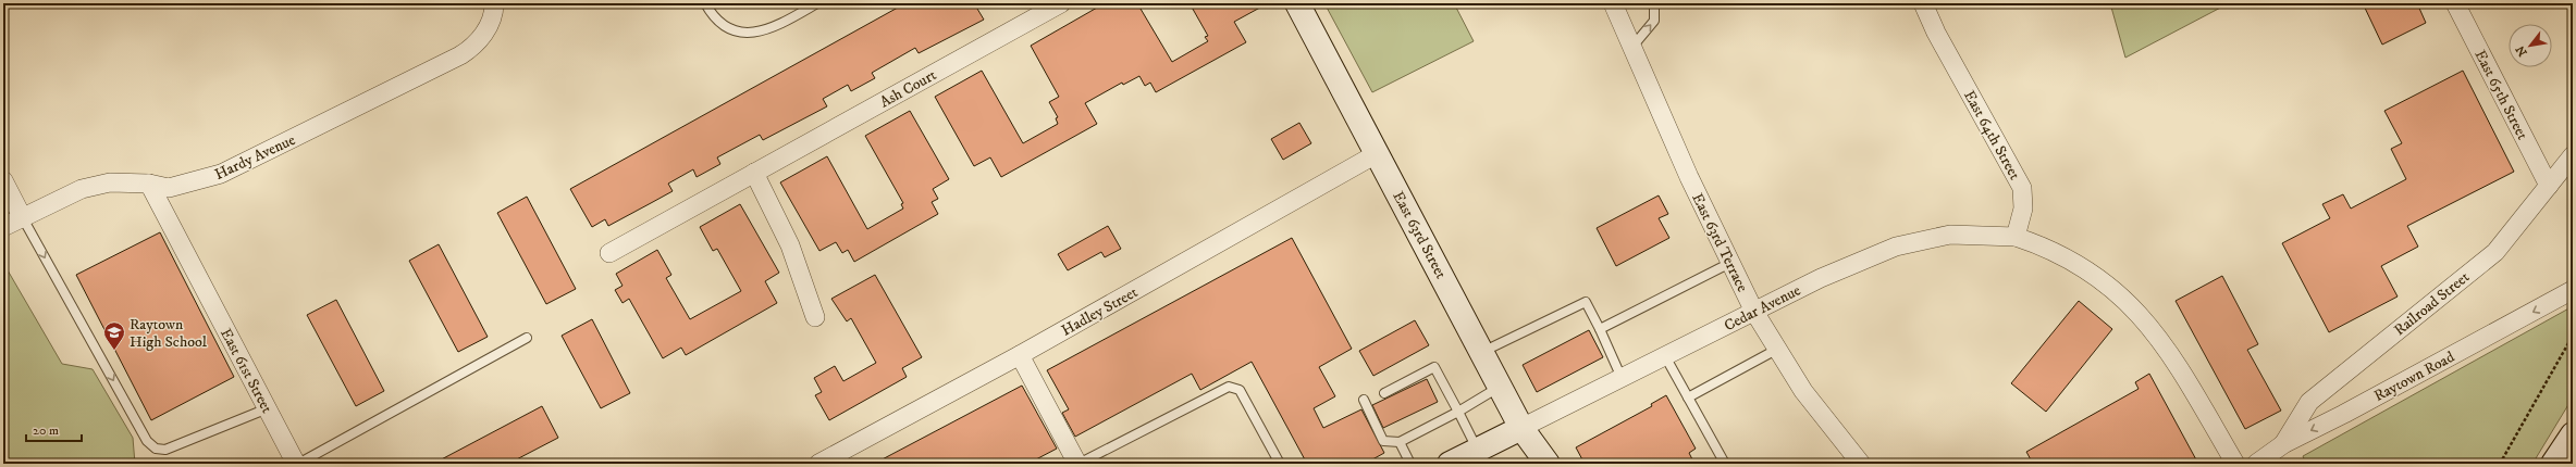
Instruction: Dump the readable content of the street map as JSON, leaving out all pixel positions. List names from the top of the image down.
{
  "streets": {
    "street": [
      "Ash Court",
      "East 65th Street",
      "East 64th Street",
      "Hardy Avenue",
      "East 63rd Street",
      "East 63rd Terrace",
      "Railroad Street",
      "Cedar Avenue",
      "Hadley Street",
      "East 61st Street",
      "Raytown Road"
    ]
  },
  "crossings": [
    ["East 65th Street", "Railroad Street"],
    ["East 64th Street", "Cedar Avenue"],
    ["Hardy Avenue", "East 61st Street"],
    ["East 63rd Street", "Cedar Avenue"],
    ["East 63rd Street", "Hadley Street"],
    ["East 63rd Terrace", "Cedar Avenue"],
    ["Railroad Street", "Raytown Road"]
  ],
  "one_way": ["Raytown Road"],
  "places": {
    "school or university": ["Raytown High School"]
  },
  "scale_bar": "20 m",
  "north": "bottom left"
}
